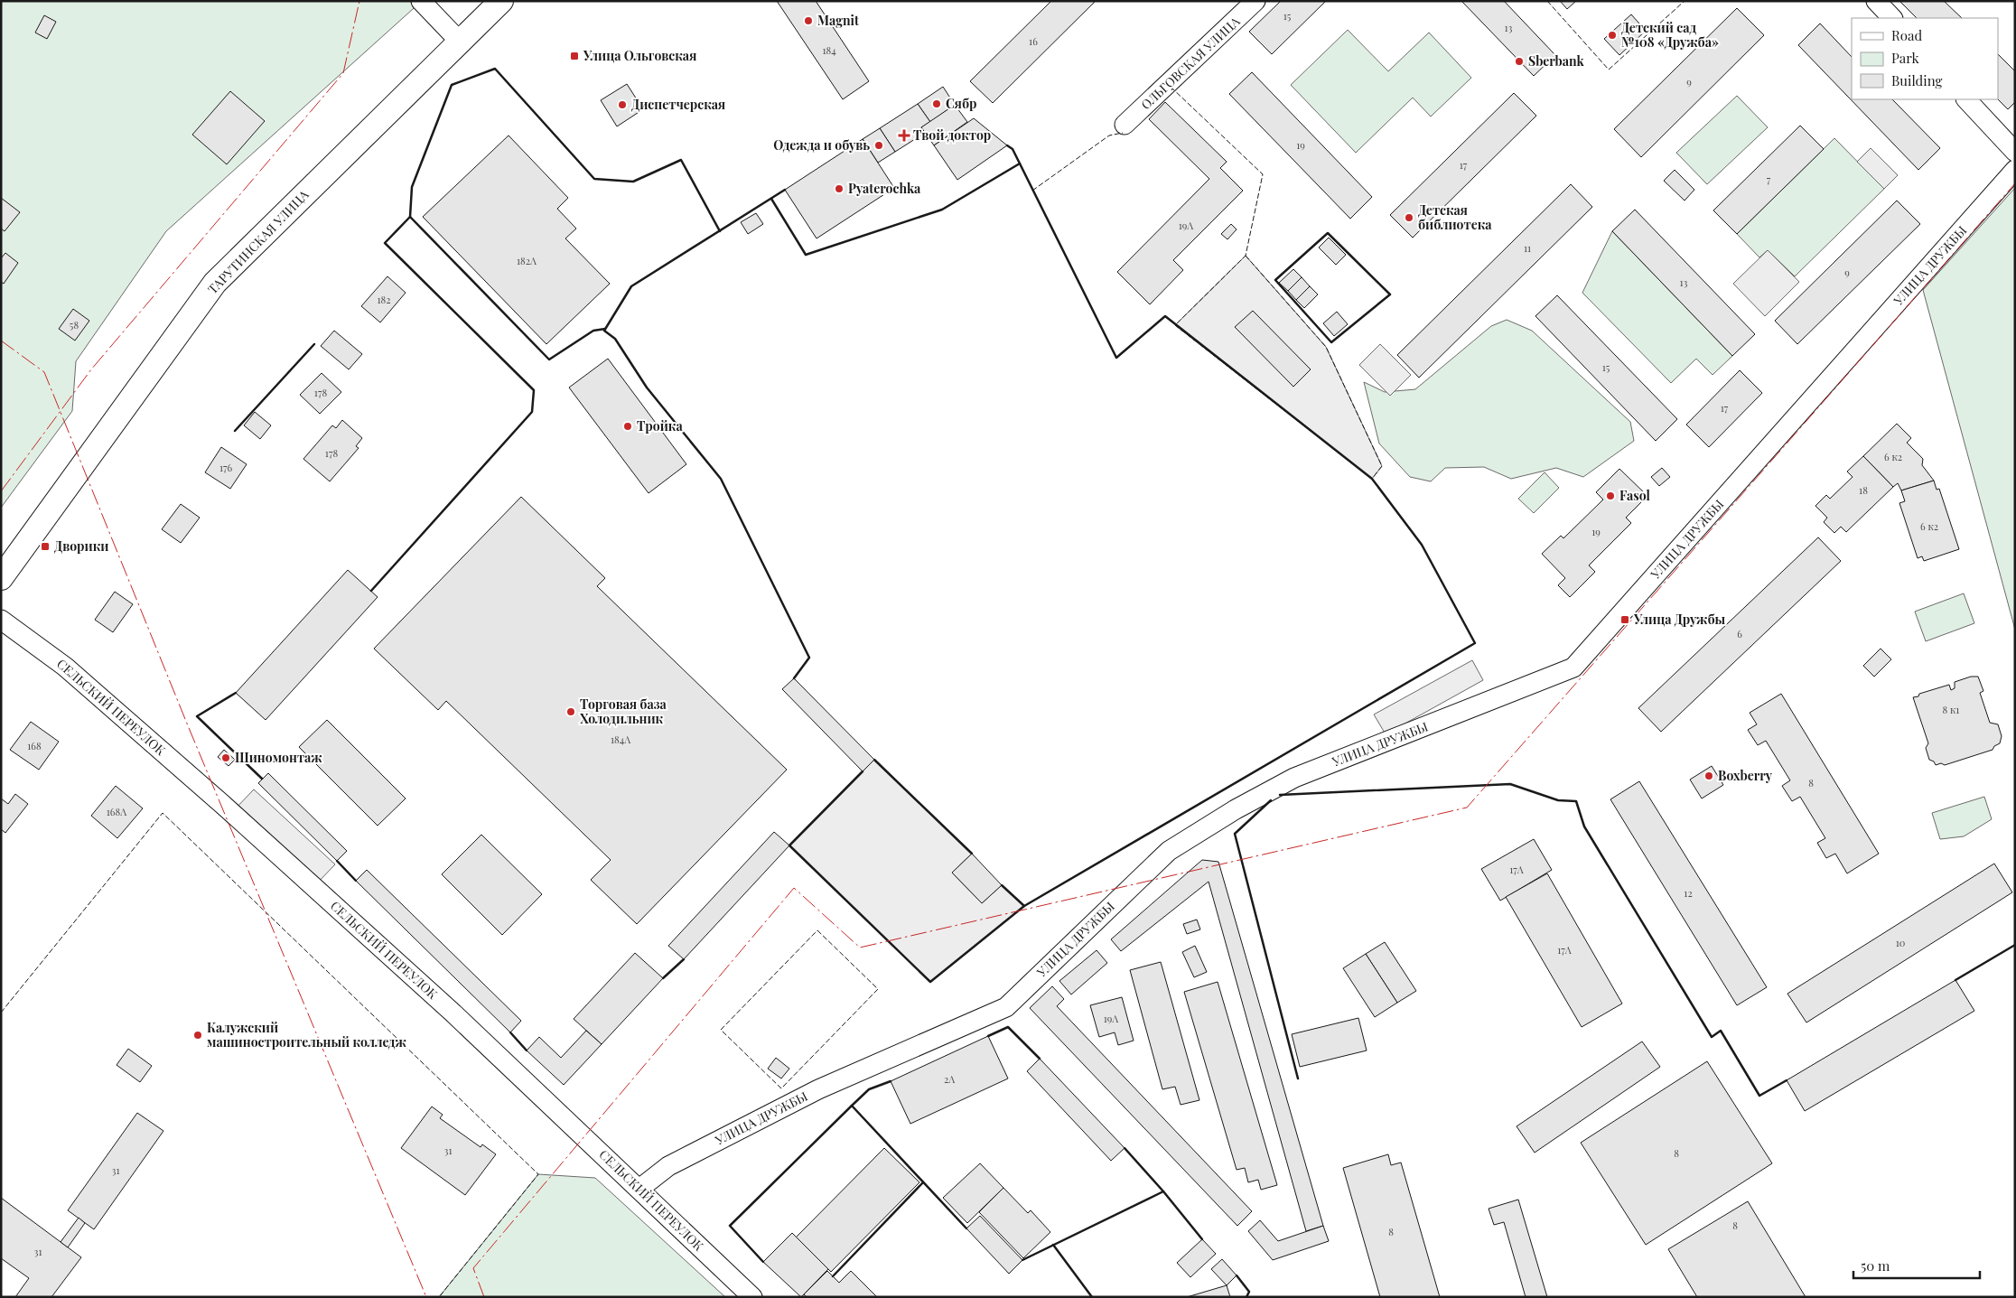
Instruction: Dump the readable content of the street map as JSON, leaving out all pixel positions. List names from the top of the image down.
{
  "streets": {
    "main road": ["ТАРУТИНСКАЯ УЛИЦА"],
    "street": ["ОЛЬГОВСКАЯ УЛИЦА", "УЛИЦА ДРУЖБЫ", "СЕЛЬСКИЙ ПЕРЕУЛОК"]
  },
  "crossings": [
    ["УЛИЦА ДРУЖБЫ", "СЕЛЬСКИЙ ПЕРЕУЛОК"]
  ],
  "places": {
    "other": [
      "Magnit",
      "Детский сад №108 «Дружба»",
      "Sberbank",
      "Сябр",
      "Диспетчерская",
      "Одежда и обувь",
      "Pyaterochka",
      "Детская библиотека",
      "Тройка",
      "Fasol",
      "Торговая база Холодильник",
      "Шиномонтаж",
      "Boxberry",
      "Калужский машиностроительный колледж"
    ],
    "transit": ["Улица Ольговская", "Дворики", "Улица Дружбы"],
    "health": ["Твой доктор"]
  },
  "house_numbers": [
    "15",
    "13",
    "16",
    "184",
    "9",
    "19",
    "17",
    "7",
    "19А",
    "11",
    "182А",
    "9",
    "13",
    "182",
    "58",
    "15",
    "178",
    "17",
    "178",
    "6 к2",
    "176",
    "18",
    "6 к2",
    "19",
    "6",
    "8 к1",
    "184А",
    "168",
    "8",
    "168А",
    "17А",
    "12",
    "10",
    "17А",
    "19А",
    "2А",
    "31",
    "8",
    "31",
    "8",
    "8",
    "31"
  ],
  "legend": ["Road", "Park", "Building"],
  "scale_bar": "50 m"
}
